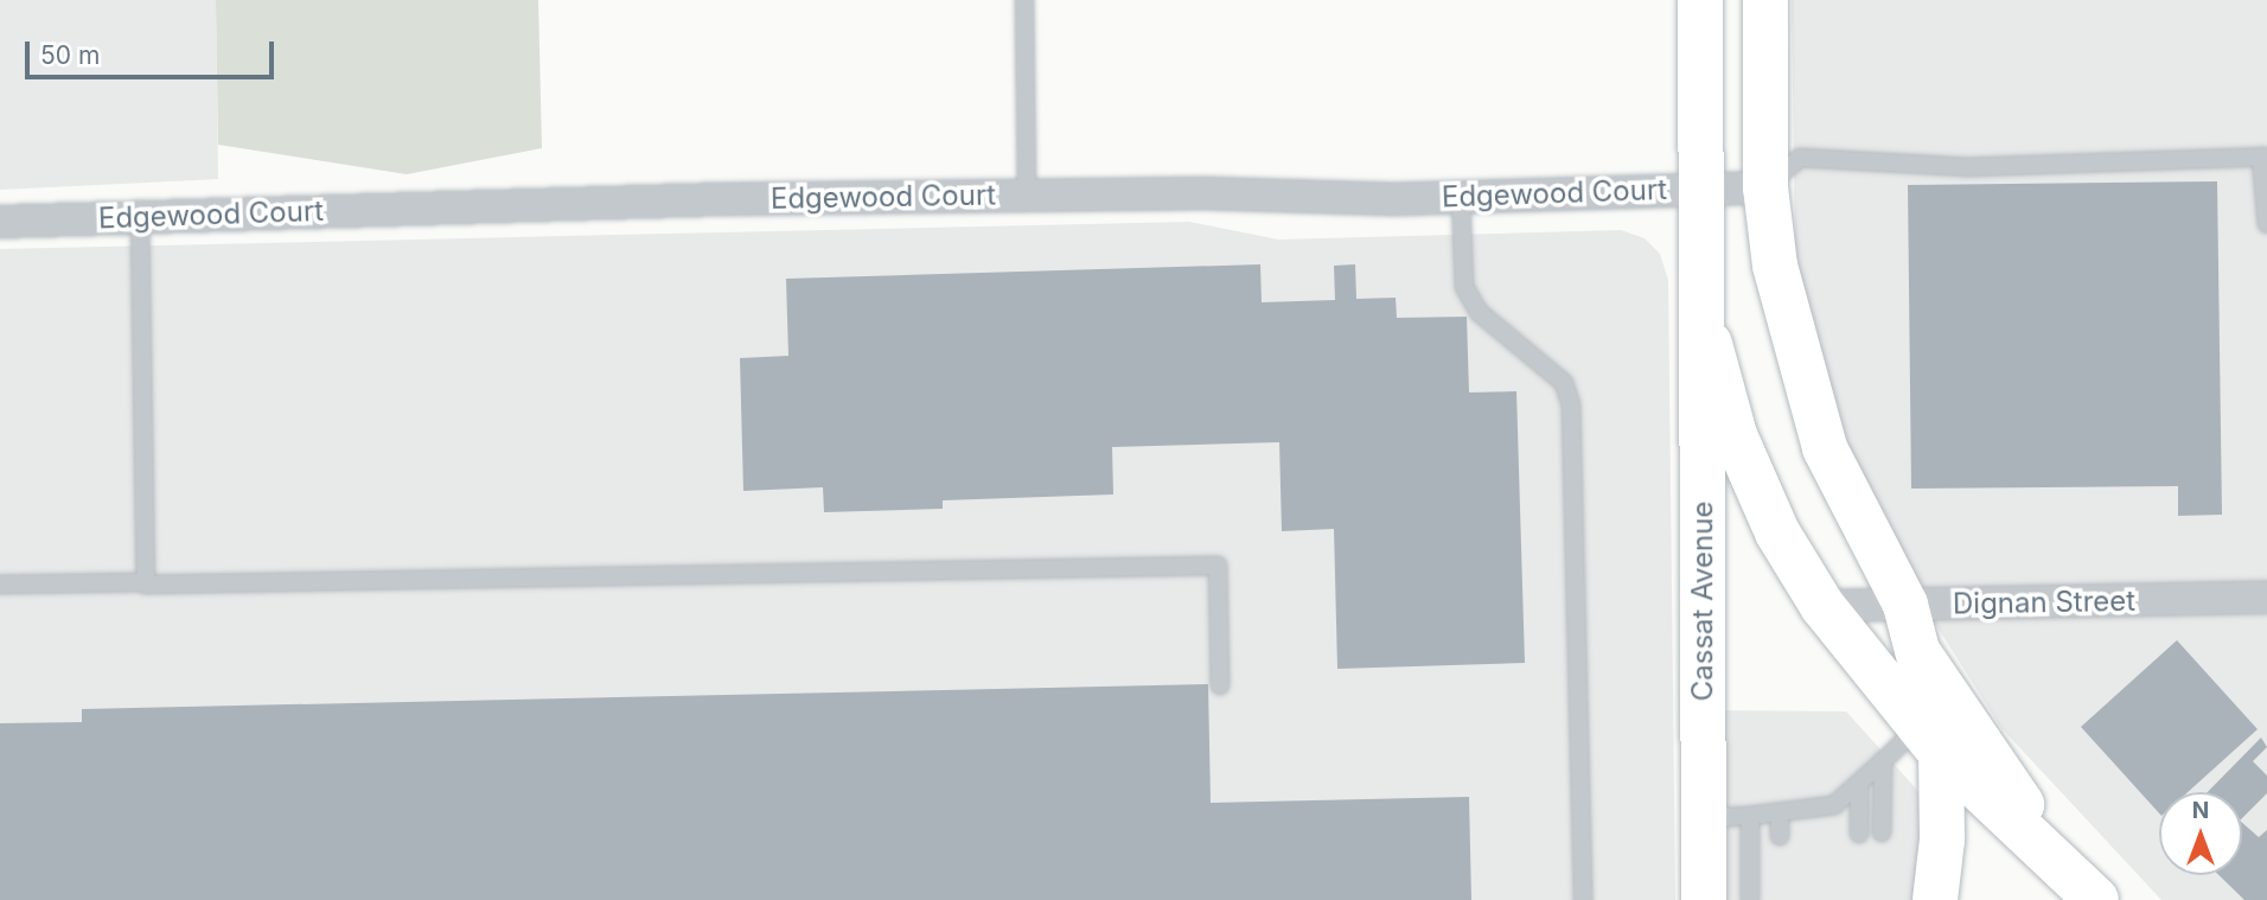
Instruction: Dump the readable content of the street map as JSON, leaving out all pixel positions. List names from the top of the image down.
{
  "streets": {
    "main road": ["Cassat Avenue"],
    "street": ["Edgewood Court", "Dignan Street"]
  },
  "scale_bar": "50 m",
  "north": "top"
}
